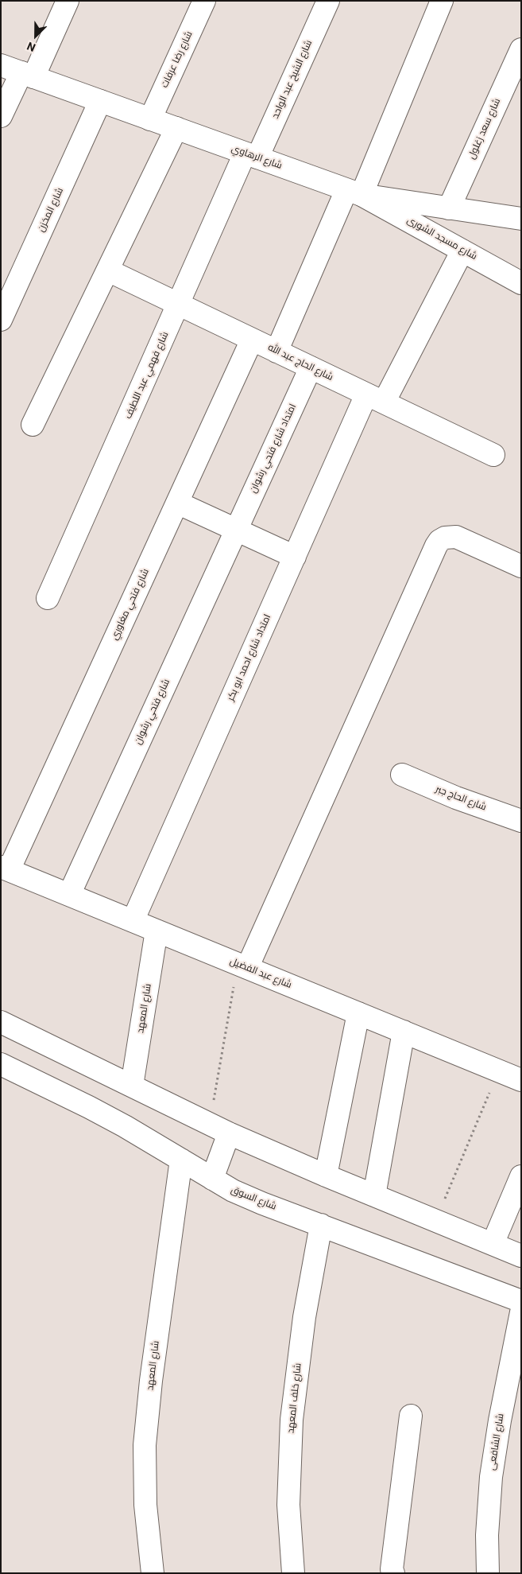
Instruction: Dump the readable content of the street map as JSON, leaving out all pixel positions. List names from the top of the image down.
{
  "streets": {
    "street": [
      "شارع رضا عرفات",
      "شارع الشيخ عبد الواحد",
      "شارع سعد زغلول",
      "شارع الرهاوي",
      "شارع المخزن",
      "شارع مسجد الشورى",
      "شارع الحاج عبد الله",
      "شارع فهمي عبد اللطيف",
      "امتداد شارع فتحي رشوان",
      "شارع فتحي مغاوري",
      "امتداد شارع احمد ابو بكر",
      "شارع فتحي رشوان",
      "شارع الحاج جبر",
      "شارع عبد الفضيل",
      "شارع المعهد",
      "شارع السوق",
      "شارع خلف المعهد",
      "شارع الشافعى"
    ]
  },
  "crossings": [
    ["شارع رضا عرفات", "شارع الرهاوي"],
    ["شارع الشيخ عبد الواحد", "شارع الرهاوي"],
    ["شارع الشيخ عبد الواحد", "شارع فهمي عبد اللطيف"],
    ["شارع سعد زغلول", "شارع الرهاوي"],
    ["شارع الرهاوي", "شارع المخزن"],
    ["شارع الرهاوي", "شارع مسجد الشورى"],
    ["شارع الرهاوي", "شارع فهمي عبد اللطيف"],
    ["شارع مسجد الشورى", "امتداد شارع احمد ابو بكر"],
    ["شارع الحاج عبد الله", "شارع فهمي عبد اللطيف"],
    ["شارع الحاج عبد الله", "امتداد شارع فتحي رشوان"],
    ["شارع الحاج عبد الله", "شارع فتحي مغاوري"],
    ["شارع الحاج عبد الله", "امتداد شارع احمد ابو بكر"],
    ["امتداد شارع فتحي رشوان", "شارع فتحي رشوان"],
    ["شارع فتحي مغاوري", "شارع عبد الفضيل"],
    ["امتداد شارع احمد ابو بكر", "شارع عبد الفضيل"],
    ["شارع فتحي رشوان", "شارع عبد الفضيل"],
    ["شارع عبد الفضيل", "شارع المعهد"],
    ["شارع المعهد", "شارع السوق"],
    ["شارع السوق", "شارع خلف المعهد"]
  ],
  "north": "bottom left"
}
